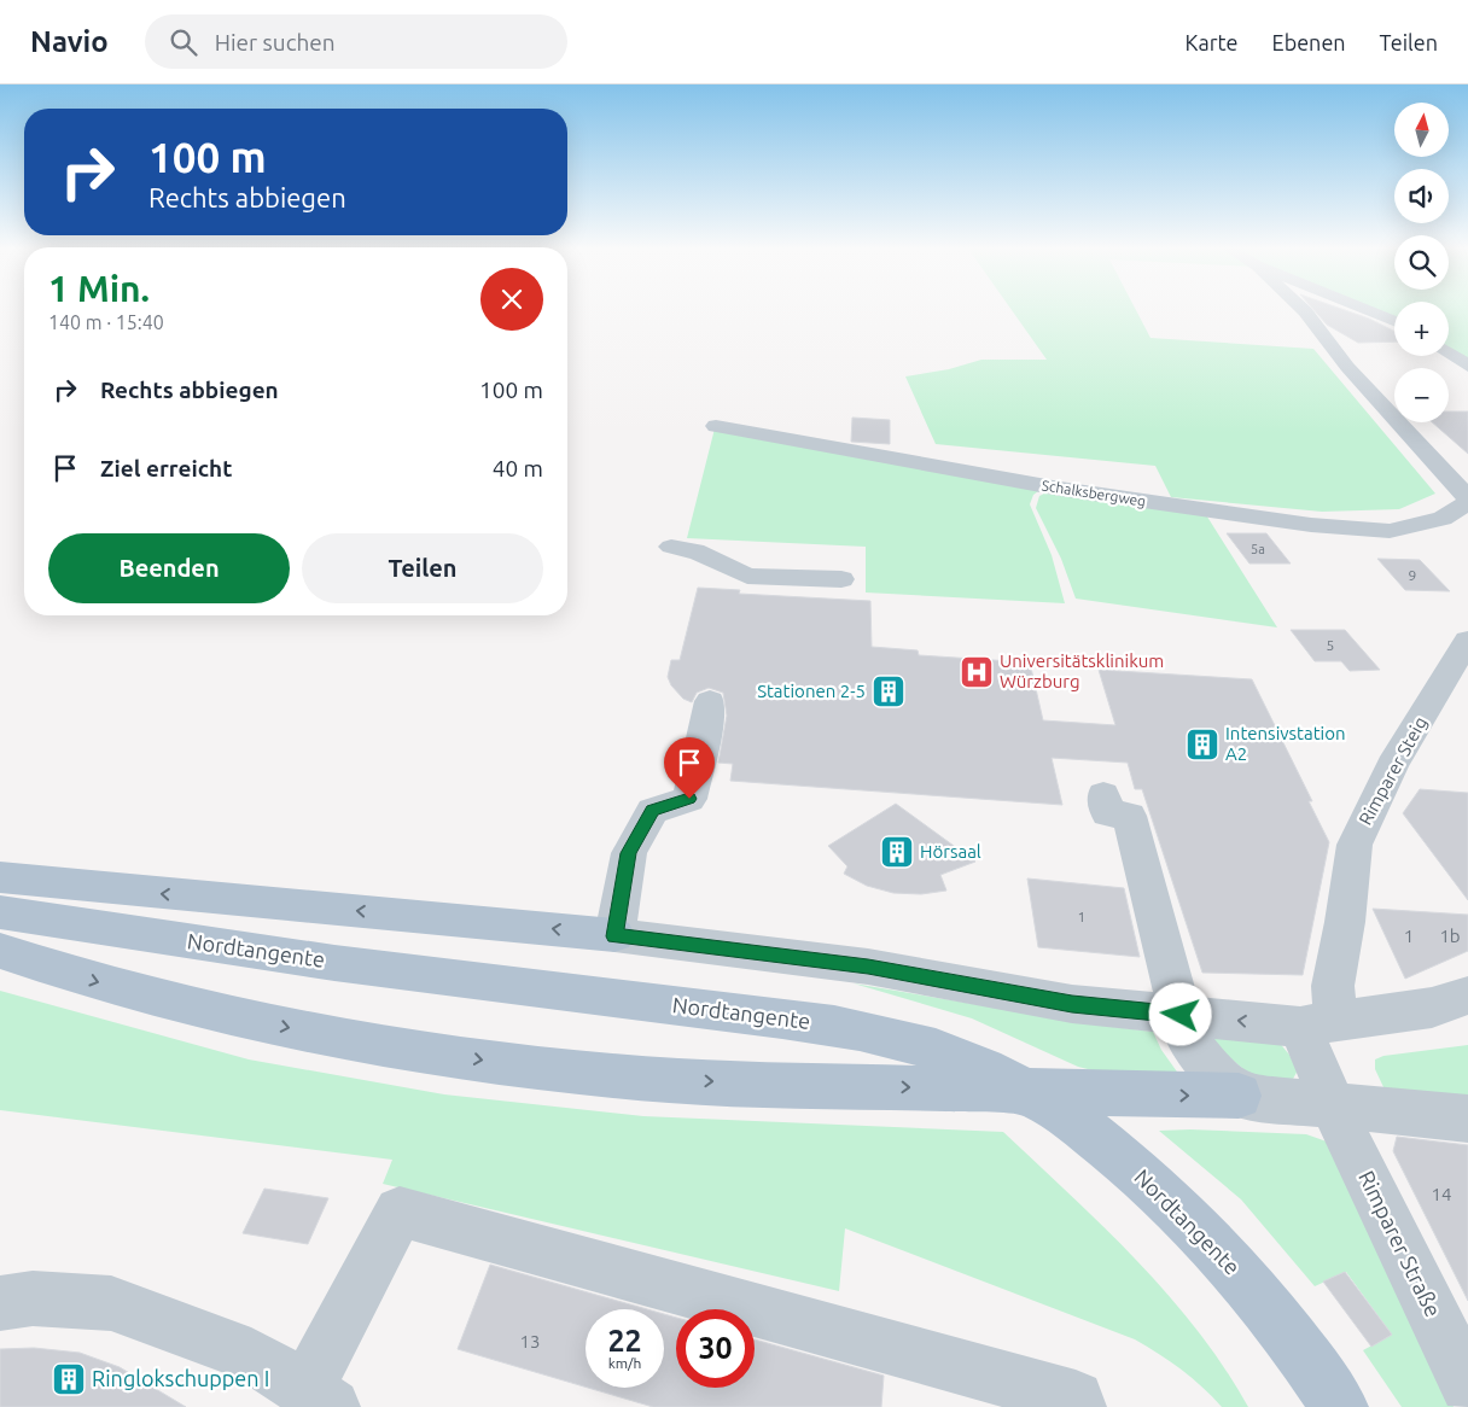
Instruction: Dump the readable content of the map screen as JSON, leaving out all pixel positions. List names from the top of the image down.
{
  "streets": {
    "main road": ["Nordtangente"],
    "street": ["Schalksbergweg", "Rimparer Steig", "Rimparer Straße"]
  },
  "crossings": [
    ["Rimparer Steig", "Rimparer Straße"]
  ],
  "places": {
    "hospital": ["Universitätsklinikum Würzburg"],
    "building": [
      "Stationen 2-5",
      "Intensivstation A2",
      "Hörsaal",
      "Ringlokschuppen I"
    ]
  },
  "house_numbers": [
    "5a",
    "9",
    "5",
    "1",
    "1",
    "1b",
    "14",
    "13"
  ],
  "north": "top",
  "page": {
    "header": "Navio",
    "search": "Hier suchen",
    "nav": ["Karte", "Ebenen", "Teilen"],
    "map_buttons": ["+", "−"],
    "turn": ["100 m", "Rechts abbiegen"],
    "heading": ["1 Min.", "140 m · 15:40"],
    "list": [
      {
        "name": "Rechts abbiegen",
        "value": "100 m"
      },
      {
        "name": "Ziel erreicht",
        "value": "40 m"
      }
    ],
    "buttons": ["Beenden", "Teilen"],
    "speed": "22 km/h",
    "limit": "30"
  }
}
